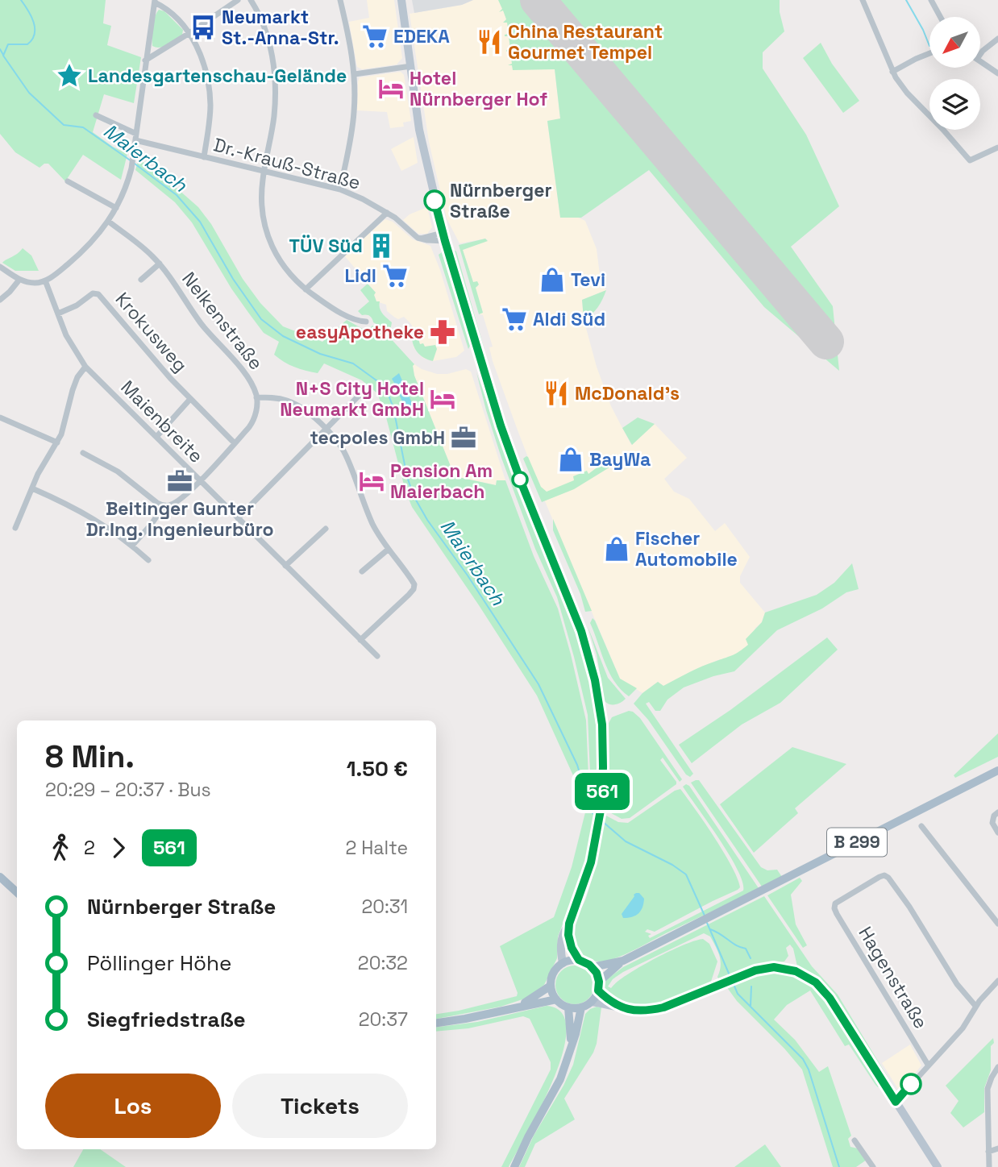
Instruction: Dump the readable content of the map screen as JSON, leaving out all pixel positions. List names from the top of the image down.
{
  "streets": {
    "main road": ["B 299"],
    "street": [
      "Dr.-Krauß-Straße",
      "Nelkenstraße",
      "Krokusweg",
      "Maienbreite",
      "Hagenstraße"
    ]
  },
  "crossings": [
    ["Nelkenstraße", "Krokusweg"],
    ["Nelkenstraße", "Maienbreite"],
    ["Krokusweg", "Maienbreite"]
  ],
  "water": ["Maierbach"],
  "places": {
    "bus stop": ["Neumarkt St.-Anna-Str."],
    "supermarket": ["EDEKA", "Lidl", "Aldi Süd"],
    "restaurant": ["China Restaurant Gourmet Tempel", "McDonald's"],
    "place": ["Landesgartenschau-Gelände"],
    "hotel": ["Hotel Nürnberger Hof", "N+S City Hotel Neumarkt GmbH", "Pension Am Maierbach"],
    "other": ["Nürnberger Straße"],
    "building": ["TÜV Süd"],
    "shop": ["Tevi", "BayWa", "Fischer Automobile"],
    "pharmacy": ["easyApotheke"],
    "office": ["tecpoles GmbH", "Beitinger Gunter Dr.Ing. Ingenieurbüro"]
  },
  "lines": ["bus line 561"],
  "north": "bottom left",
  "page": {
    "on_map": "561",
    "heading": ["8 Min.", "20:29 – 20:37 · Bus", "1.50 €"],
    "legs": ["2", "561", "2 Halte"],
    "list": [
      {
        "name": "Nürnberger Straße",
        "value": "20:31"
      },
      {
        "name": "Pöllinger Höhe",
        "value": "20:32"
      },
      {
        "name": "Siegfriedstraße",
        "value": "20:37"
      }
    ],
    "buttons": ["Los", "Tickets"]
  }
}
